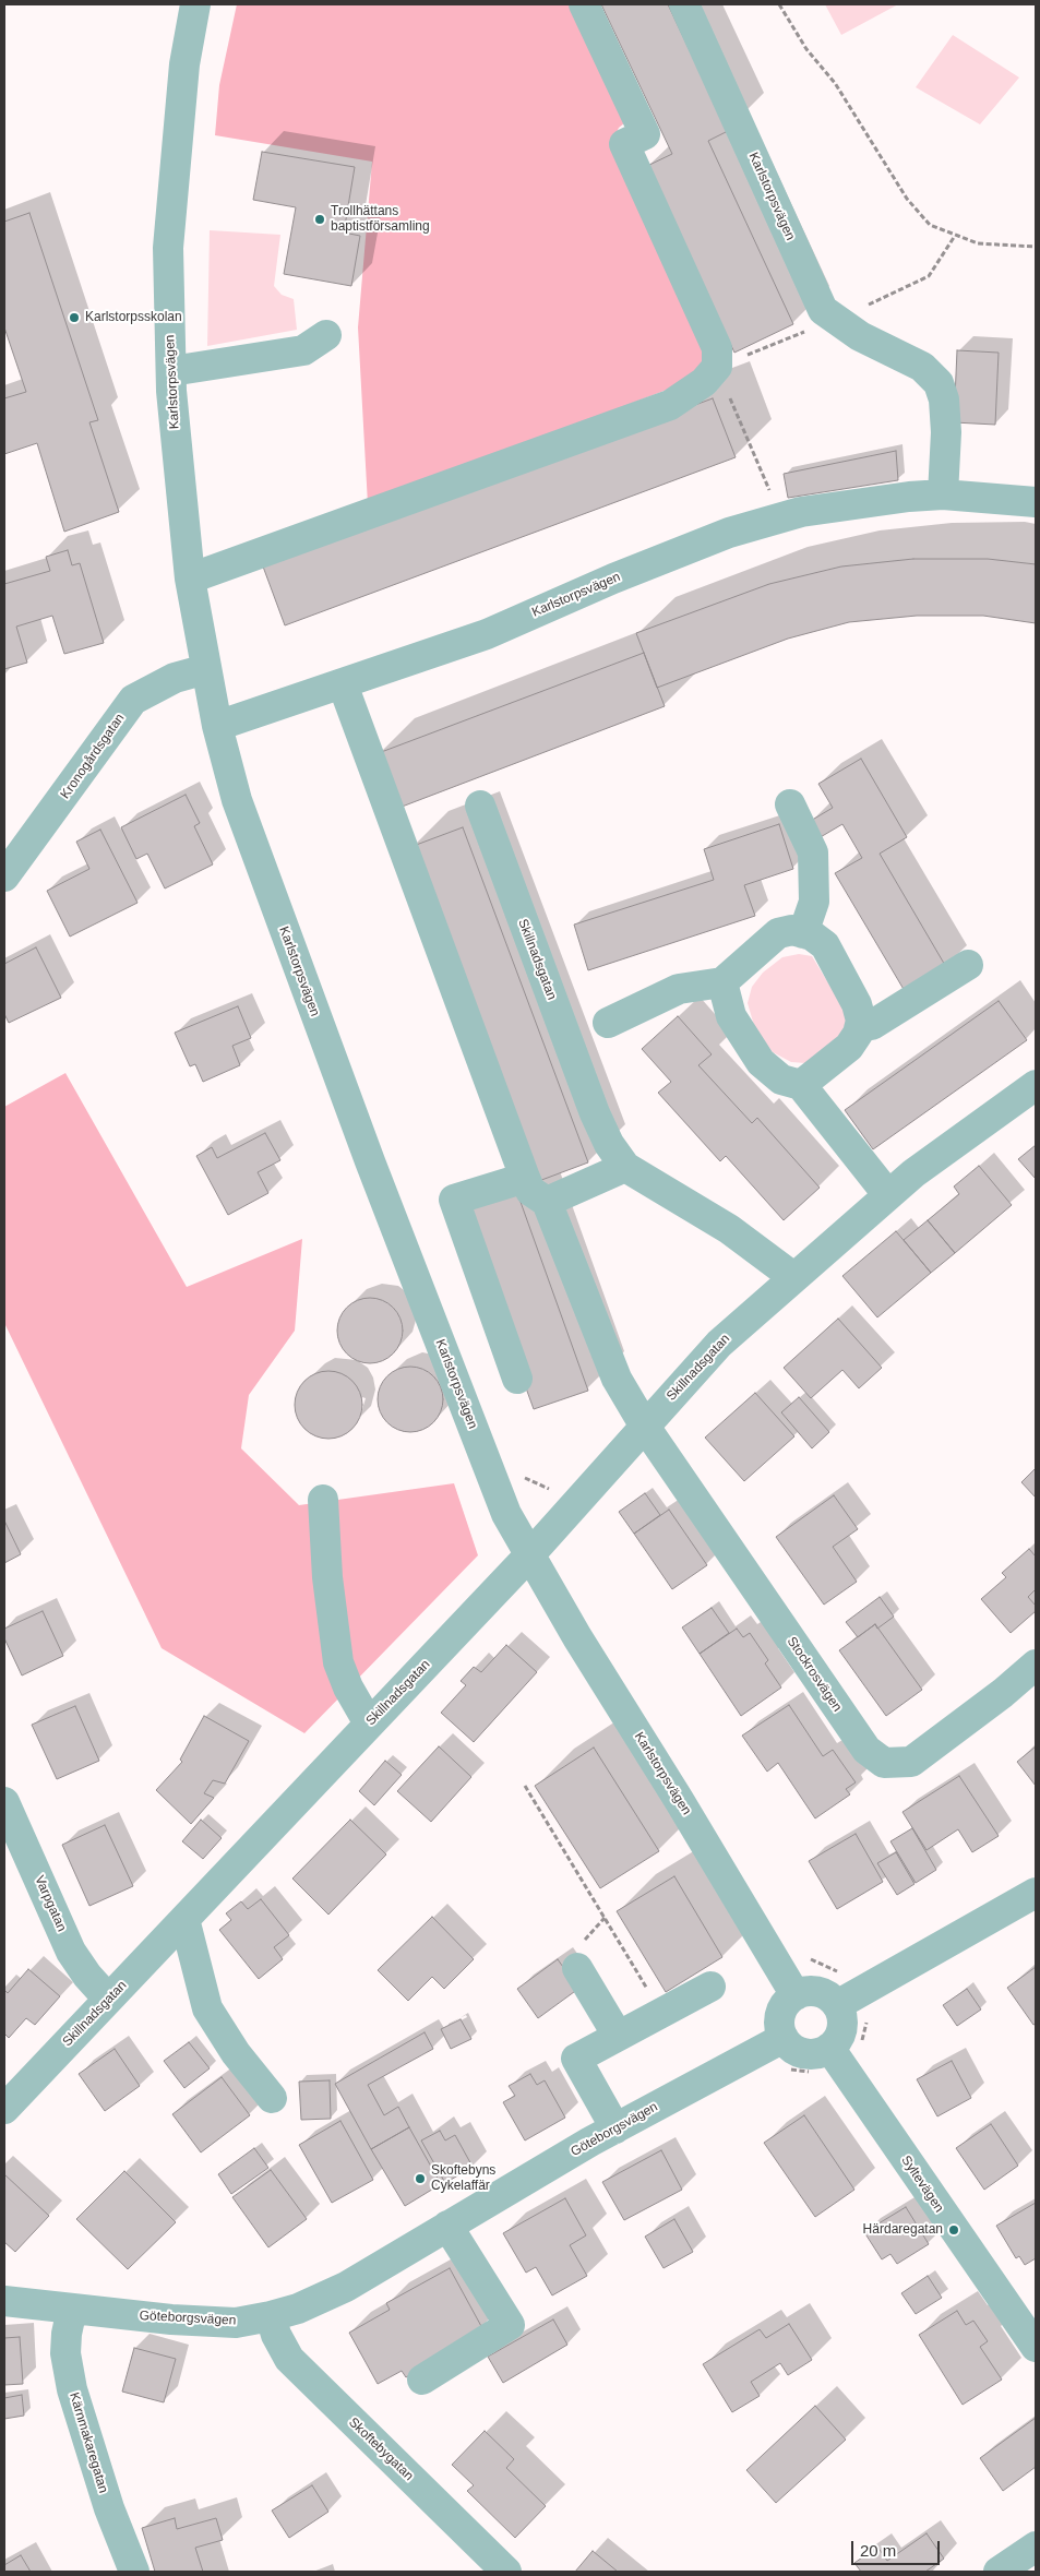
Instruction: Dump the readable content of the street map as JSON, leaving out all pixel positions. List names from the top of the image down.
{
  "streets": {
    "street": [
      "Karlstorpsvägen",
      "Kronogårdsgatan",
      "Skillnadsgatan",
      "Stockrosvägen",
      "Varpgatan",
      "Göteborgsvägen",
      "Syltevägen",
      "Kärnmakaregatan",
      "Skoftebygatan"
    ]
  },
  "crossings": [
    ["Karlstorpsvägen", "Kronogårdsgatan"],
    ["Karlstorpsvägen", "Skillnadsgatan"],
    ["Karlstorpsvägen", "Göteborgsvägen"],
    ["Karlstorpsvägen", "Syltevägen"],
    ["Skillnadsgatan", "Stockrosvägen"],
    ["Skillnadsgatan", "Varpgatan"],
    ["Göteborgsvägen", "Syltevägen"],
    ["Göteborgsvägen", "Kärnmakaregatan"],
    ["Göteborgsvägen", "Skoftebygatan"]
  ],
  "places": [
    "Trollhättans baptistförsamling",
    "Karlstorpsskolan",
    "Skoftebyns Cykelaffär",
    "Härdaregatan"
  ],
  "scale_bar": "20 m"
}
